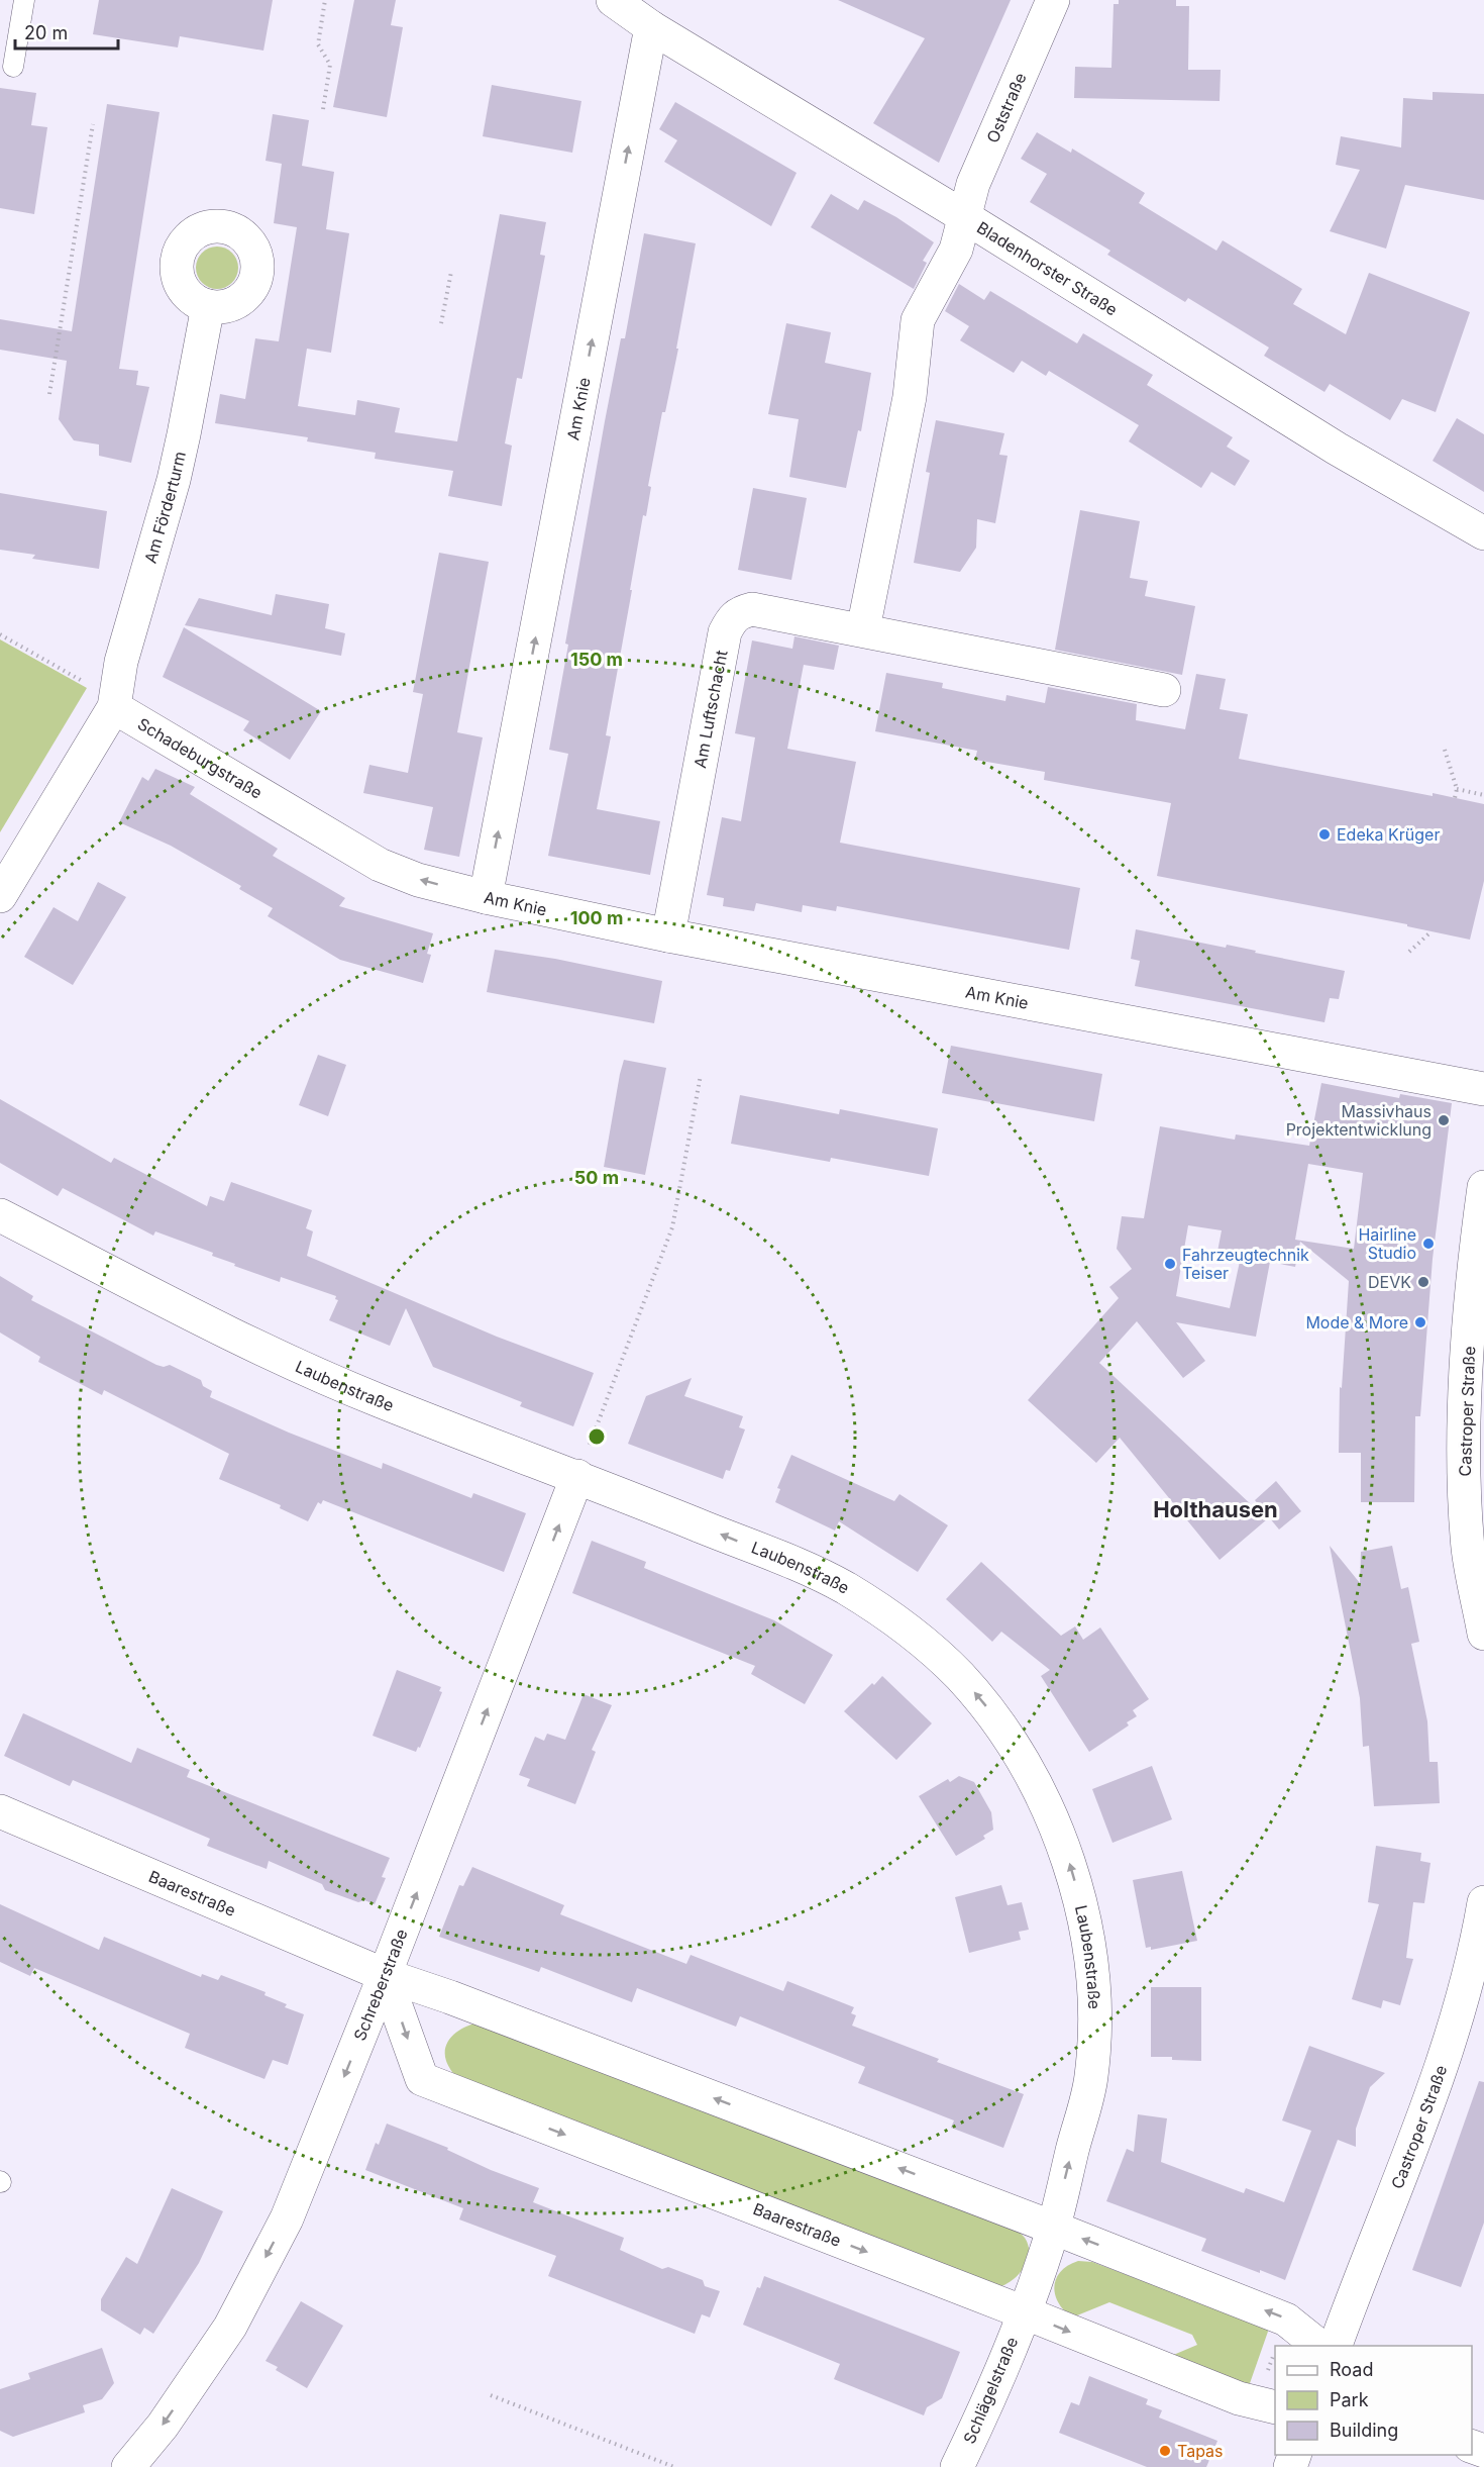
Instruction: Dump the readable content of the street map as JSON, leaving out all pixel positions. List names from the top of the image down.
{
  "streets": {
    "street": [
      "Oststraße",
      "Bladenhorster Straße",
      "Am Knie",
      "Am Förderturm",
      "Am Luftschacht",
      "Schadeburgstraße",
      "Laubenstraße",
      "Castroper Straße",
      "Baarestraße",
      "Schreberstraße",
      "Schlägelstraße"
    ]
  },
  "crossings": [
    ["Oststraße", "Bladenhorster Straße"],
    ["Bladenhorster Straße", "Am Knie"],
    ["Am Knie", "Am Luftschacht"],
    ["Am Knie", "Schadeburgstraße"],
    ["Am Förderturm", "Schadeburgstraße"],
    ["Laubenstraße", "Baarestraße"],
    ["Laubenstraße", "Schreberstraße"],
    ["Laubenstraße", "Schlägelstraße"],
    ["Baarestraße", "Schreberstraße"],
    ["Baarestraße", "Schlägelstraße"]
  ],
  "one_way": ["Am Knie", "Schadeburgstraße", "Laubenstraße"],
  "districts": ["Holthausen"],
  "places": [
    "Edeka Krüger",
    "Massivhaus Projektentwicklung",
    "Hairline Studio",
    "Fahrzeugtechnik Teiser",
    "DEVK",
    "Mode & More",
    "Tapas"
  ],
  "legend": ["Road", "Park", "Building"],
  "scale_bar": "20 m",
  "rings": ["150 m", "100 m", "50 m"]
}
